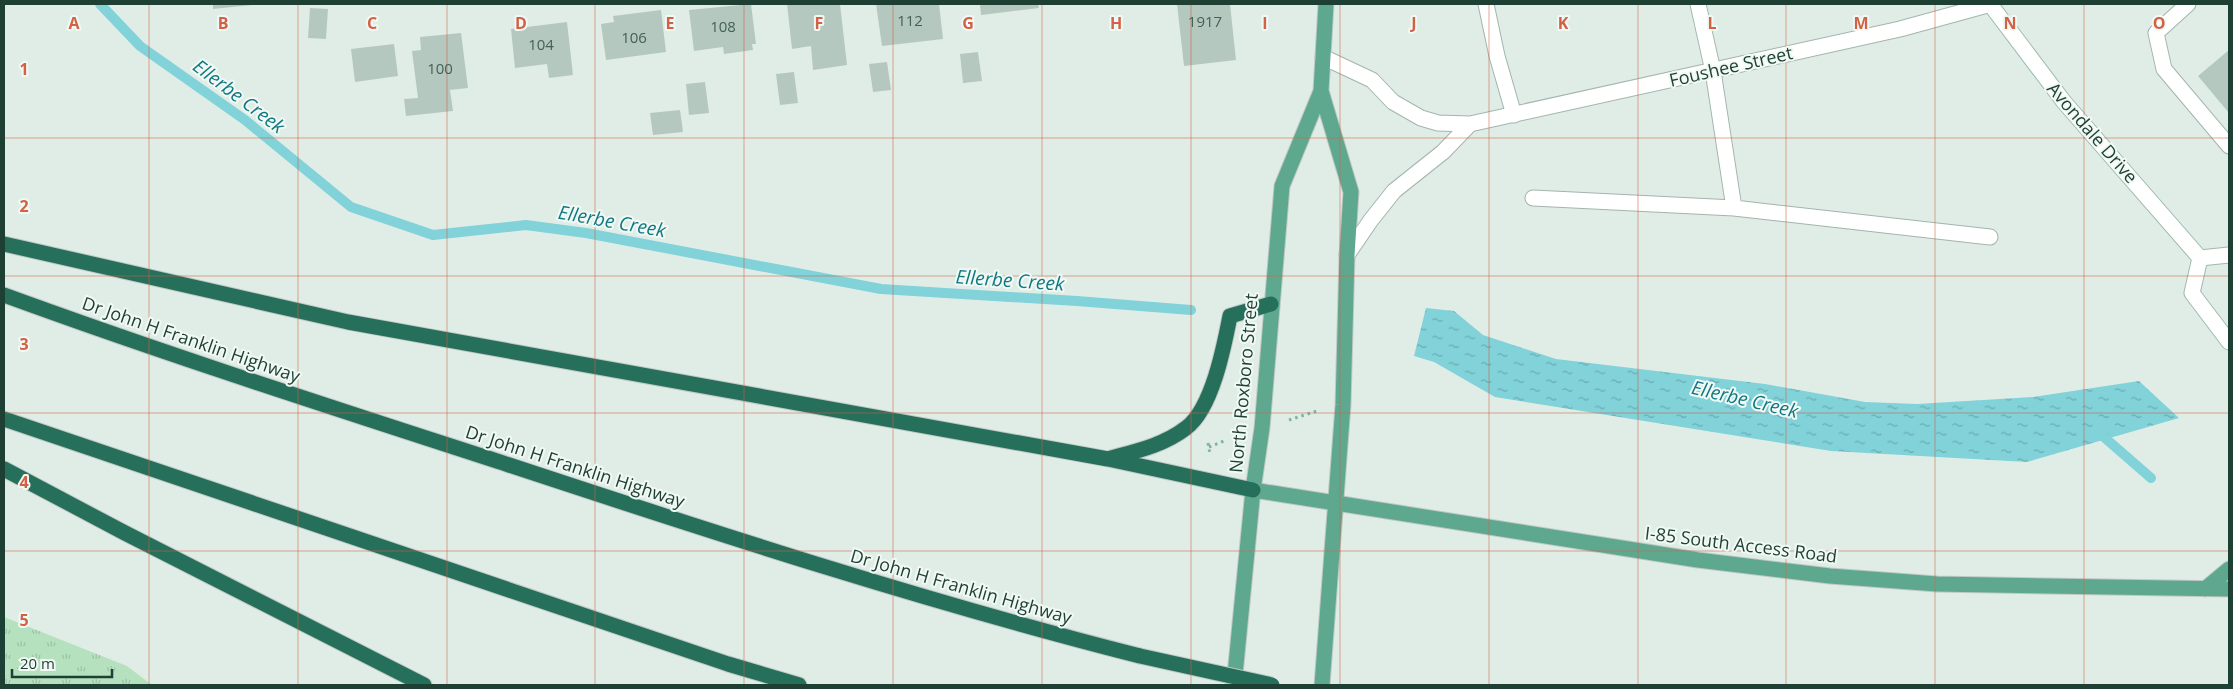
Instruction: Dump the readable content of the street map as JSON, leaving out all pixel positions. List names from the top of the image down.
{
  "streets": {
    "highway": ["Dr John H Franklin Highway"],
    "main road": ["North Roxboro Street", "I-85 South Access Road"],
    "street": ["Foushee Street", "Avondale Drive"]
  },
  "crossings": [
    ["Foushee Street", "Avondale Drive"],
    ["Foushee Street", "North Roxboro Street"],
    ["North Roxboro Street", "I-85 South Access Road"]
  ],
  "water": ["Ellerbe Creek"],
  "house_numbers": [
    "112",
    "1917",
    "108",
    "106",
    "104",
    "100"
  ],
  "scale_bar": "20 m",
  "grid": {
    "columns": [
      "A",
      "B",
      "C",
      "D",
      "E",
      "F",
      "G",
      "H",
      "I",
      "J",
      "K",
      "L",
      "M",
      "N",
      "O"
    ],
    "rows": [
      "1",
      "2",
      "3",
      "4",
      "5"
    ]
  }
}
